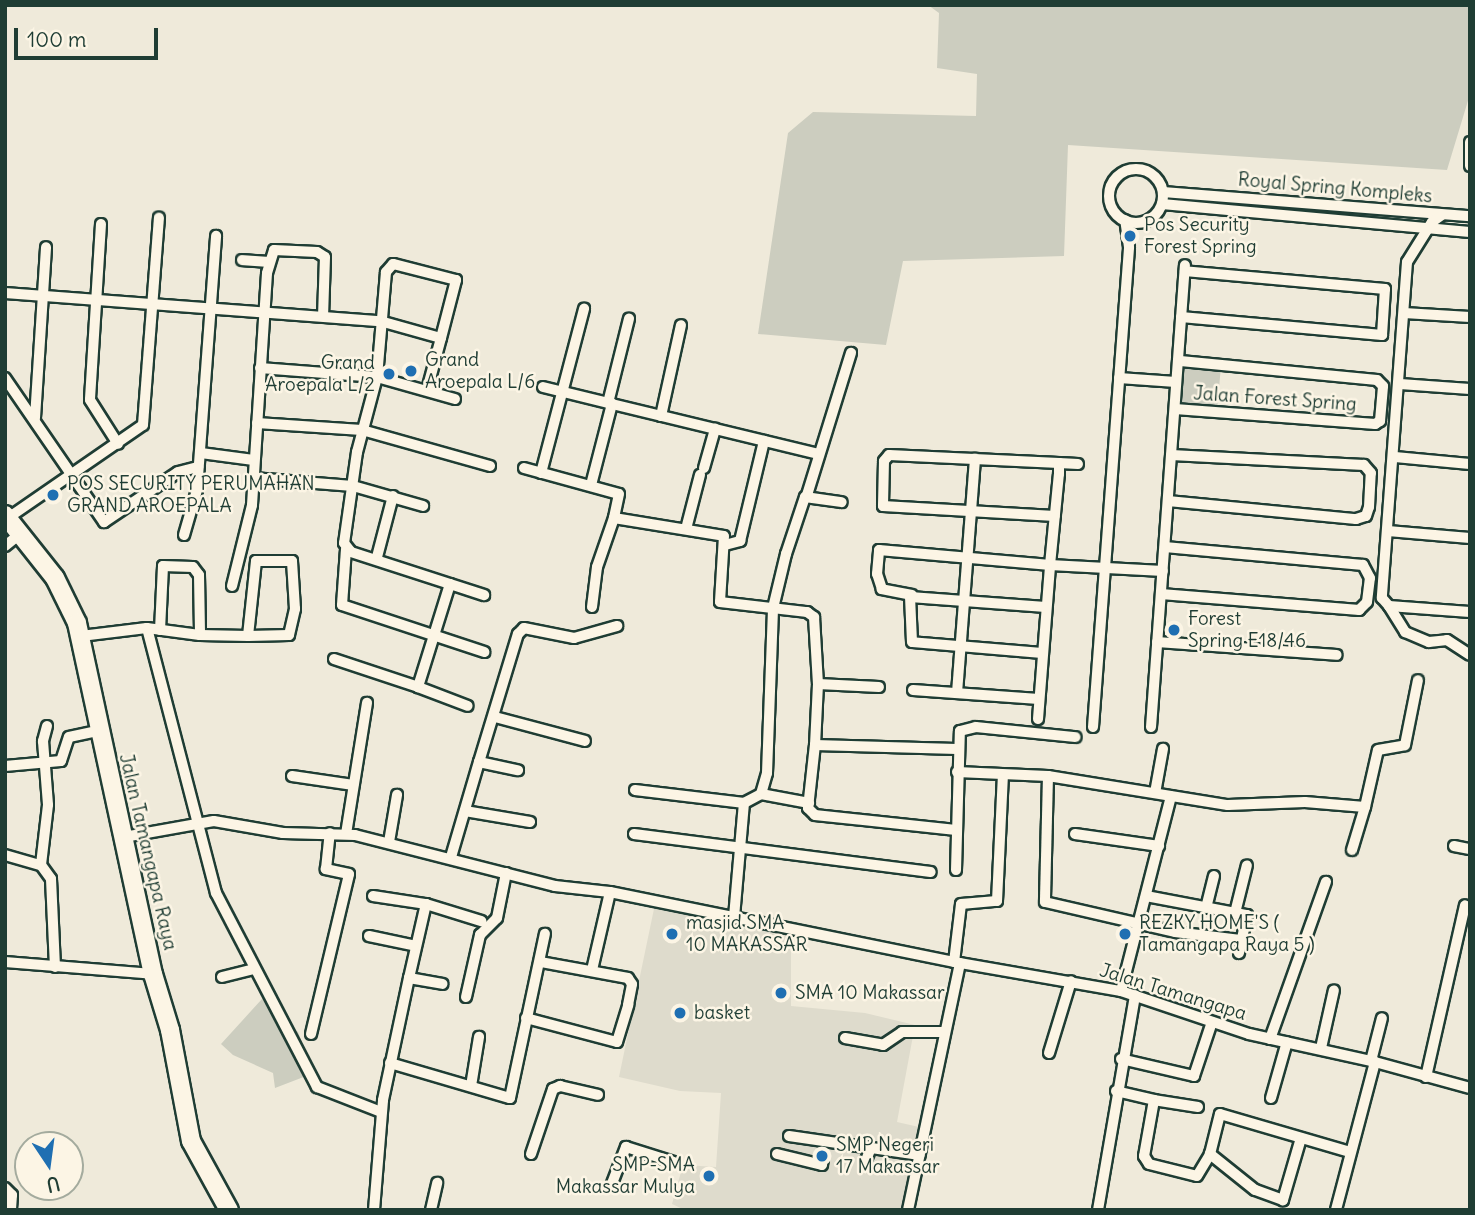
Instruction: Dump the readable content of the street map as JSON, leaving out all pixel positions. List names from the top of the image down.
{
  "streets": {
    "main road": ["Jalan Tamangapa Raya"],
    "street": ["Royal Spring Kompleks", "Jalan Forest Spring", "Jalan Tamangapa"]
  },
  "crossings": [
    ["Jalan Tamangapa Raya", "Jalan Tamangapa"]
  ],
  "places": [
    "Pos Security Forest Spring",
    "Grand Aroepala L/6",
    "Grand Aroepala L/2",
    "POS SECURITY PERUMAHAN GRAND AROEPALA",
    "Forest Spring E18/46",
    "masjid SMA 10 MAKASSAR",
    "REZKY HOME'S ( Tamangapa Raya 5 )",
    "SMA 10 Makassar",
    "basket",
    "SMP Negeri 17 Makassar",
    "SMP-SMA Makassar Mulya"
  ],
  "scale_bar": "100 m",
  "north": "bottom"
}
